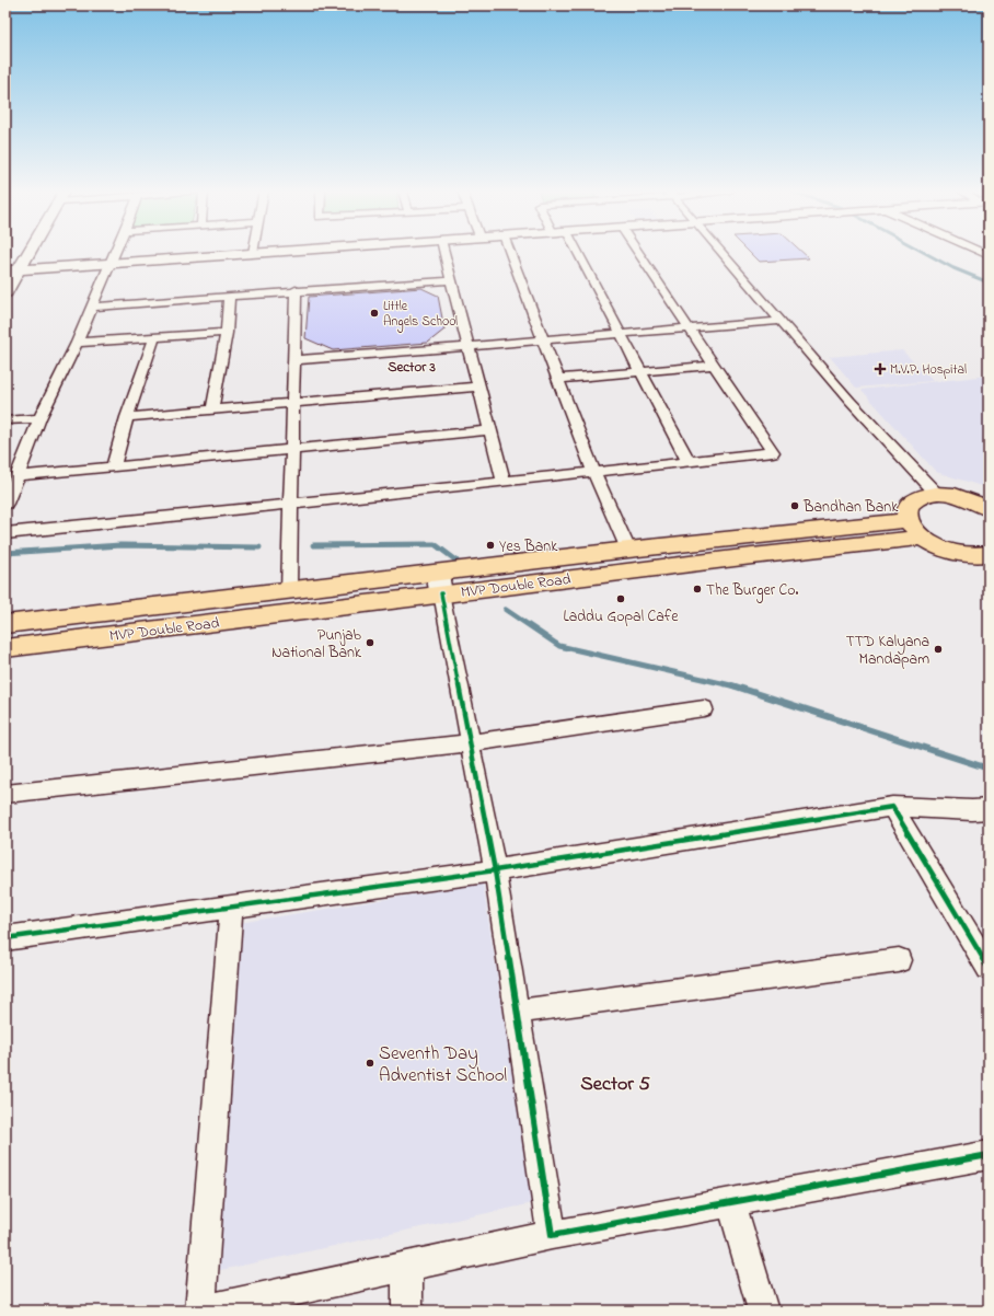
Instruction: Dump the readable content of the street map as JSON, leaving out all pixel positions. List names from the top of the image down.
{
  "streets": {
    "main road": ["MVP Double Road"]
  },
  "districts": ["Sector 3", "Sector 5"],
  "places": {
    "other": [
      "Little Angels School",
      "Bandhan Bank",
      "Yes Bank",
      "The Burger Co.",
      "Laddu Gopal Cafe",
      "Punjab National Bank",
      "TTD Kalyana Mandapam",
      "Seventh Day Adventist School"
    ],
    "health": ["M.V.P. Hospital"]
  }
}
